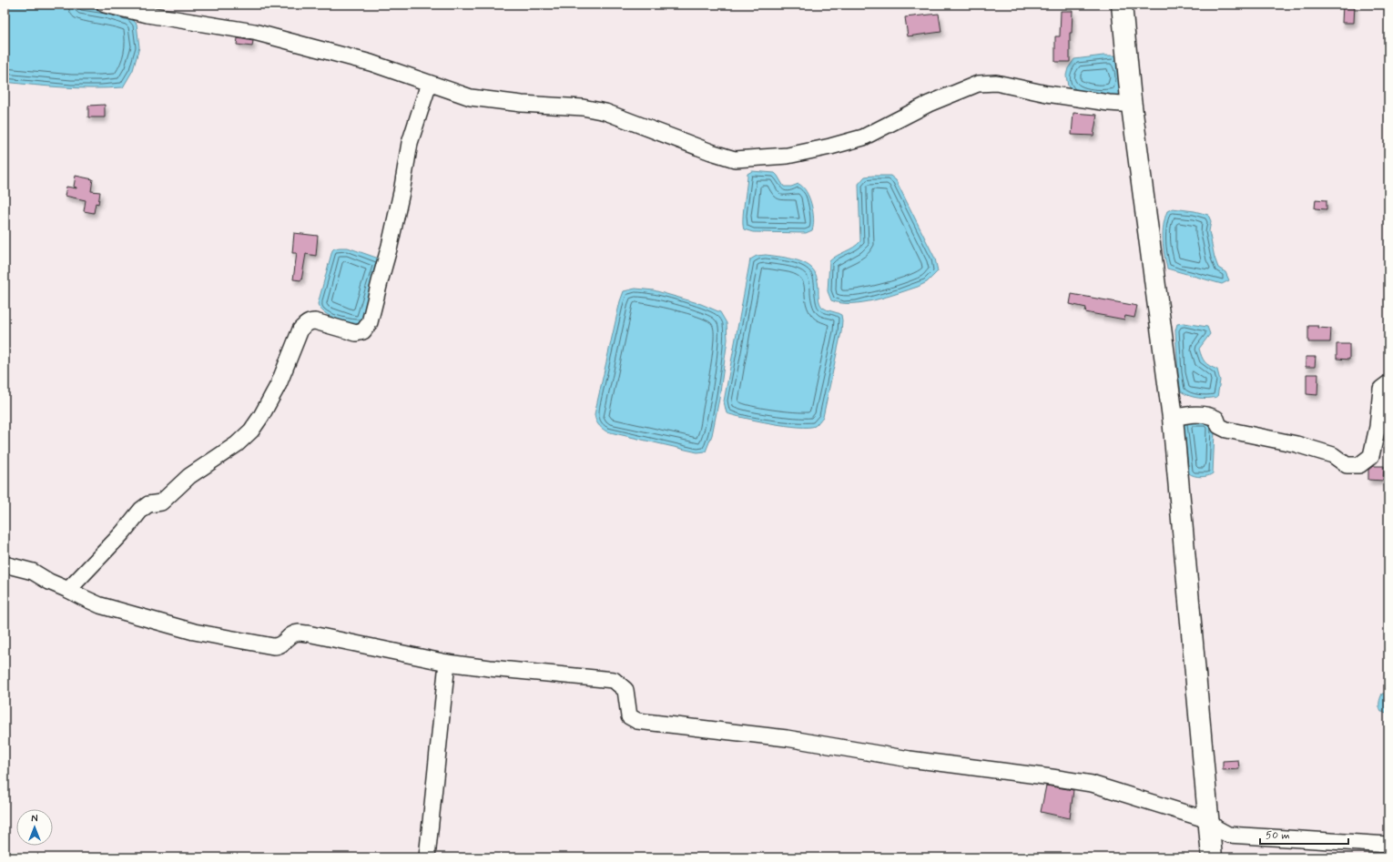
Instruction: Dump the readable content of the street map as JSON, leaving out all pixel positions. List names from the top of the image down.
{
  "scale_bar": "50 m",
  "north": "top"
}
